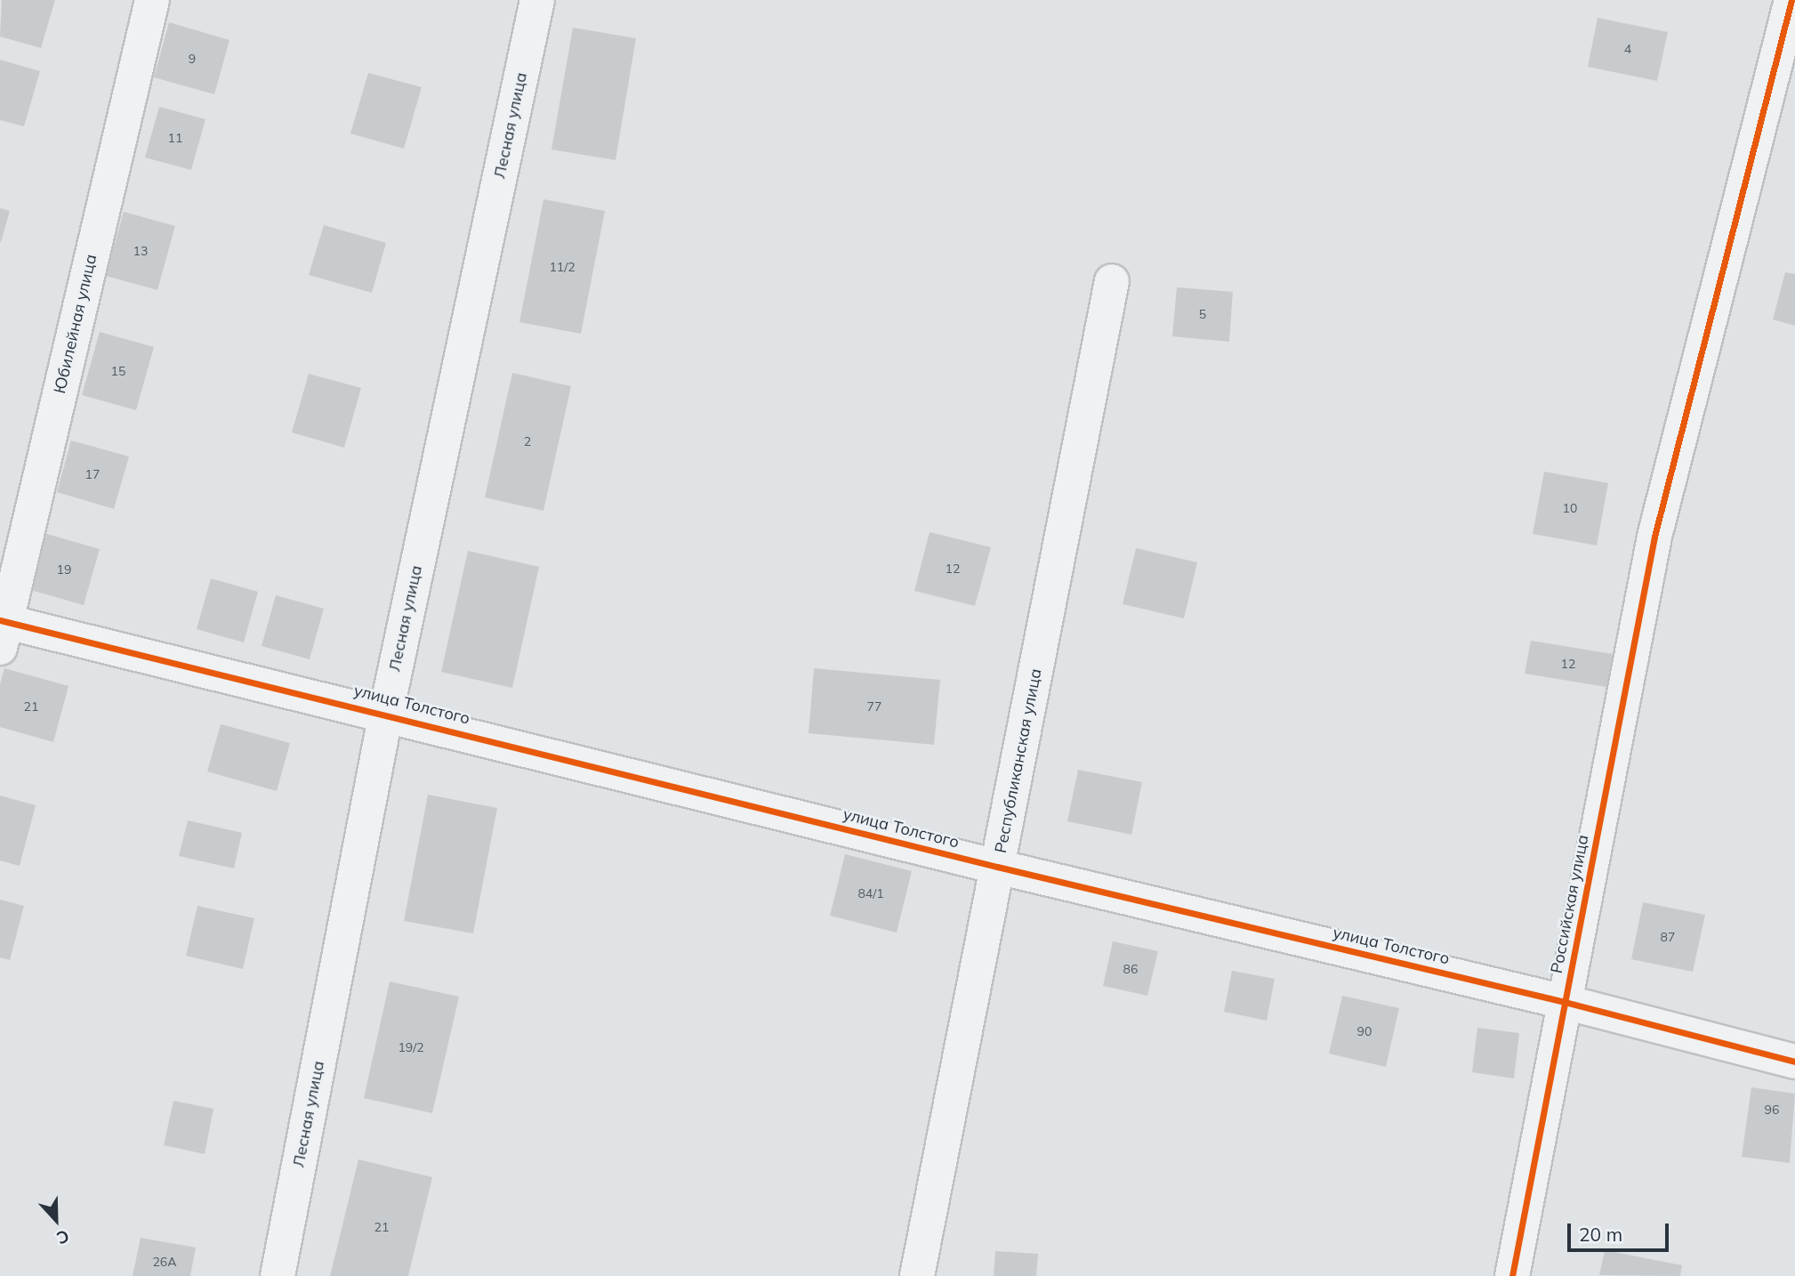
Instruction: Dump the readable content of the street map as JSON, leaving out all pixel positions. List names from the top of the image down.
{
  "streets": {
    "street": [
      "Лесная улица",
      "Юбилейная улица",
      "улица Толстого",
      "Республиканская улица",
      "Российская улица"
    ]
  },
  "crossings": [
    ["Лесная улица", "улица Толстого"],
    ["Юбилейная улица", "улица Толстого"],
    ["улица Толстого", "Республиканская улица"],
    ["улица Толстого", "Российская улица"]
  ],
  "house_numbers": [
    "4",
    "9",
    "11",
    "13",
    "11/2",
    "5",
    "15",
    "2",
    "17",
    "10",
    "12",
    "19",
    "12",
    "21",
    "77",
    "84/1",
    "87",
    "86",
    "90",
    "19/2",
    "96",
    "21",
    "26А"
  ],
  "scale_bar": "20 m",
  "north": "bottom"
}
